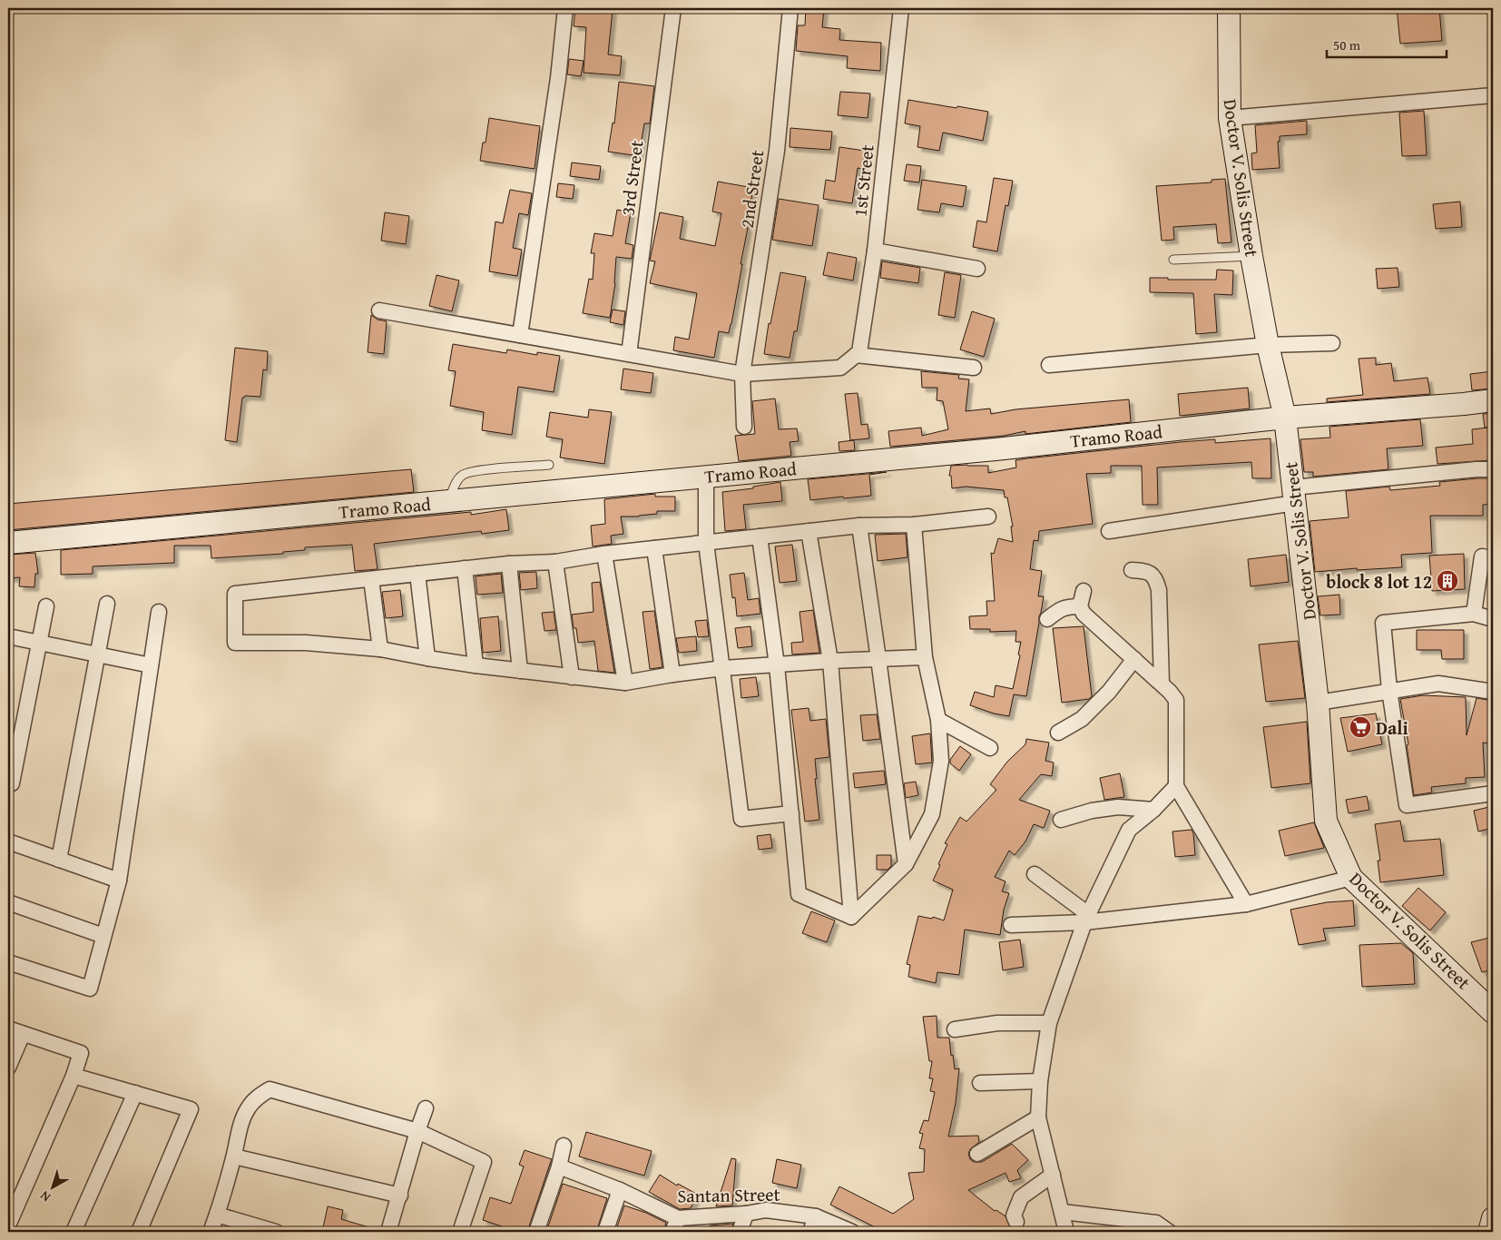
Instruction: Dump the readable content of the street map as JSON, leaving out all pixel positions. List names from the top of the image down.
{
  "streets": {
    "street": [
      "3rd Street",
      "Doctor V. Solis Street",
      "1st Street",
      "2nd Street",
      "Tramo Road",
      "Santan Street"
    ]
  },
  "crossings": [
    ["Doctor V. Solis Street", "Tramo Road"]
  ],
  "places": {
    "building": ["block 8 lot 12"],
    "supermarket": ["Dali"]
  },
  "scale_bar": "50 m",
  "north": "bottom left"
}
